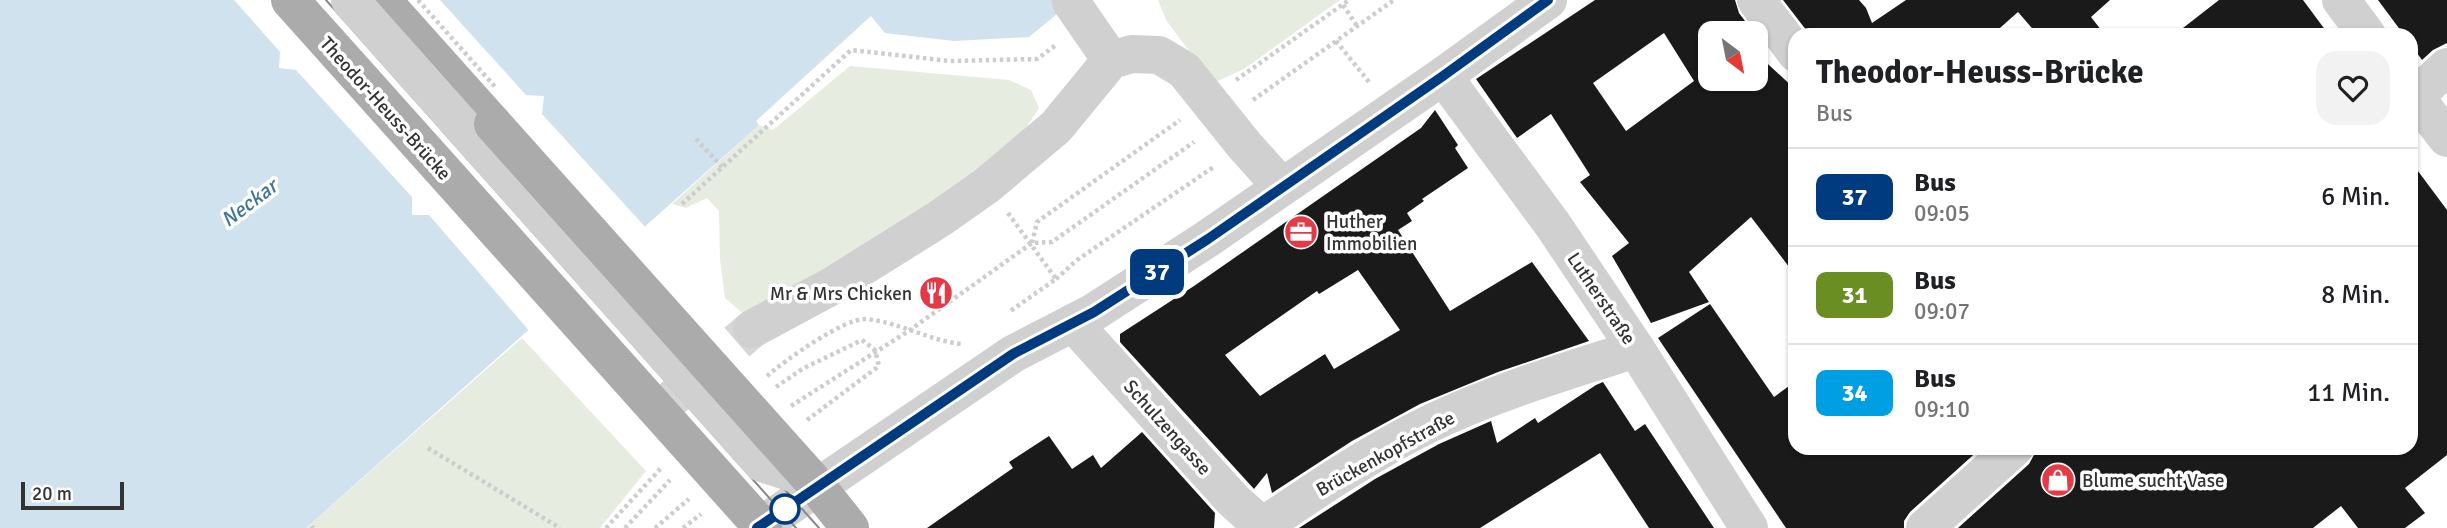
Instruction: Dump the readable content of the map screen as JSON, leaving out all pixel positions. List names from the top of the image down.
{
  "streets": {
    "main road": ["Theodor-Heuss-Brücke"],
    "street": ["Lutherstraße", "Schulzengasse", "Brückenkopfstraße"]
  },
  "crossings": [
    ["Lutherstraße", "Brückenkopfstraße"],
    ["Schulzengasse", "Brückenkopfstraße"]
  ],
  "water": ["Neckar"],
  "places": {
    "office": ["Huther Immobilien"],
    "restaurant": ["Mr & Mrs Chicken"],
    "shop": ["Blume sucht Vase"]
  },
  "lines": ["bus line 37"],
  "scale_bar": "20 m",
  "north": "bottom right",
  "page": {
    "on_map": "37",
    "heading": ["Theodor-Heuss-Brücke", "Bus"],
    "list": [
      {
        "mark": "37",
        "name": "Bus",
        "note": "09:05",
        "value": "6 Min."
      },
      {
        "mark": "31",
        "name": "Bus",
        "note": "09:07",
        "value": "8 Min."
      },
      {
        "mark": "34",
        "name": "Bus",
        "note": "09:10",
        "value": "11 Min."
      }
    ],
    "scale": "20 m"
  }
}
